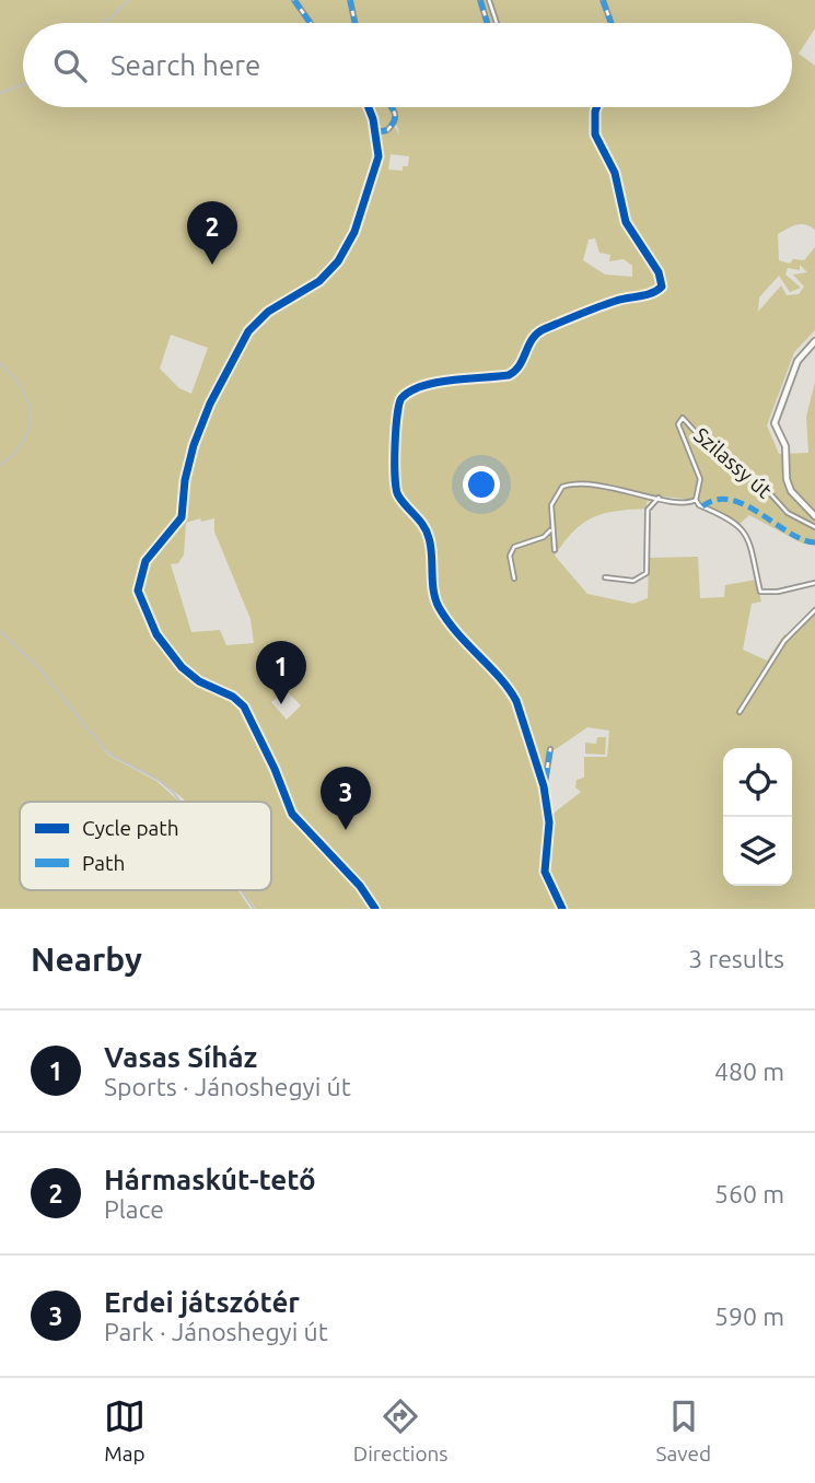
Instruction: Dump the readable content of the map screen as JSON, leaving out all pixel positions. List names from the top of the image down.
{
  "streets": {
    "street": ["Szilassy út"]
  },
  "legend": ["Cycle path", "Path"],
  "page": {
    "search": "Search here",
    "pins": ["2", "1", "3"],
    "heading": ["Nearby", "3 results"],
    "list": [
      {
        "mark": "1",
        "name": "Vasas Síház",
        "note": "Sports · Jánoshegyi út",
        "value": "480 m"
      },
      {
        "mark": "2",
        "name": "Hármaskút-tető",
        "note": "Place",
        "value": "560 m"
      },
      {
        "mark": "3",
        "name": "Erdei játszótér",
        "note": "Park · Jánoshegyi út",
        "value": "590 m"
      }
    ],
    "nav": ["Map", "Directions", "Saved"]
  }
}
